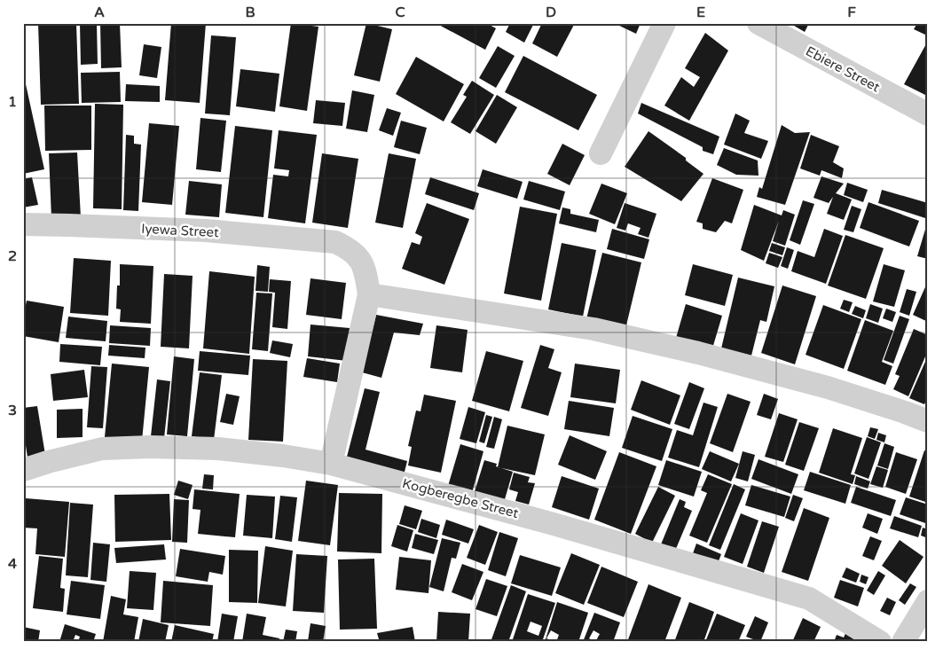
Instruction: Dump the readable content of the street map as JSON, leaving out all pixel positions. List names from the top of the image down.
{
  "streets": {
    "street": ["Ebiere Street", "Iyewa Street", "Kogberegbe Street"]
  },
  "grid": {
    "columns": [
      "A",
      "B",
      "C",
      "D",
      "E",
      "F"
    ],
    "rows": [
      "1",
      "2",
      "3",
      "4"
    ]
  }
}
